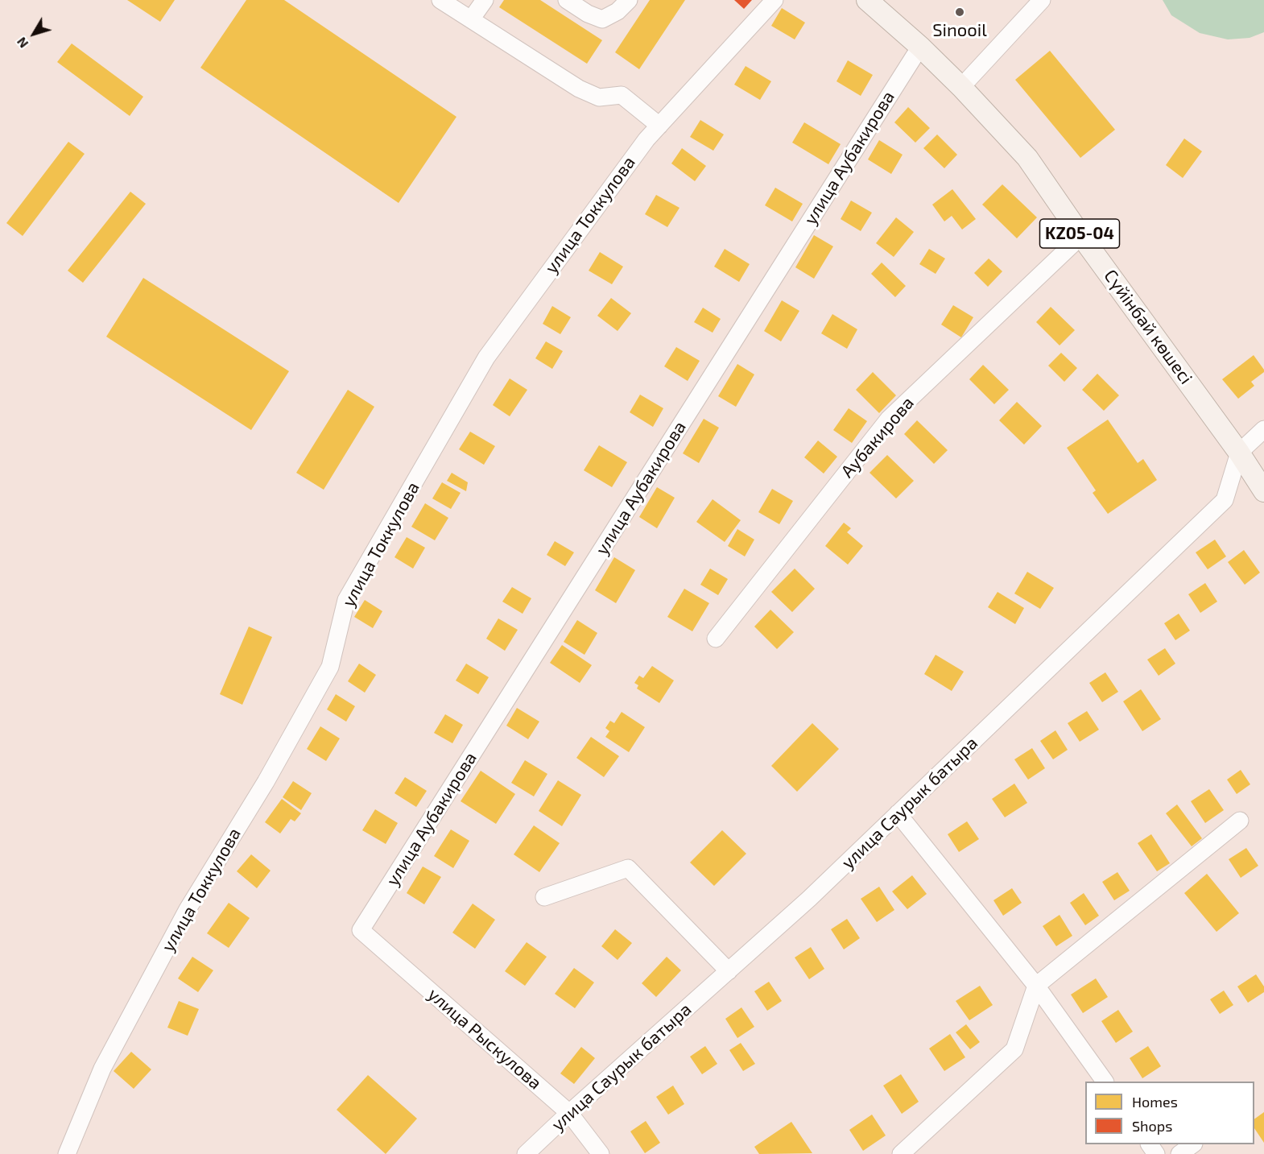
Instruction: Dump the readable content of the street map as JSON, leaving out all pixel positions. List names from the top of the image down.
{
  "streets": {
    "main road": ["KZ05-04", "Сүйінбай көшесі"],
    "street": [
      "улица Аубакирова",
      "улица Токкулова",
      "Аубакирова",
      "улица Саурык батыра",
      "улица Рыскулова"
    ]
  },
  "crossings": [
    ["улица Аубакирова", "Сүйінбай көшесі"],
    ["улица Аубакирова", "улица Рыскулова"],
    ["Сүйінбай көшесі", "Аубакирова"],
    ["Сүйінбай көшесі", "улица Саурык батыра"],
    ["улица Саурык батыра", "улица Рыскулова"]
  ],
  "places": ["Sinooil"],
  "legend": ["Homes", "Shops"],
  "north": "bottom left"
}
